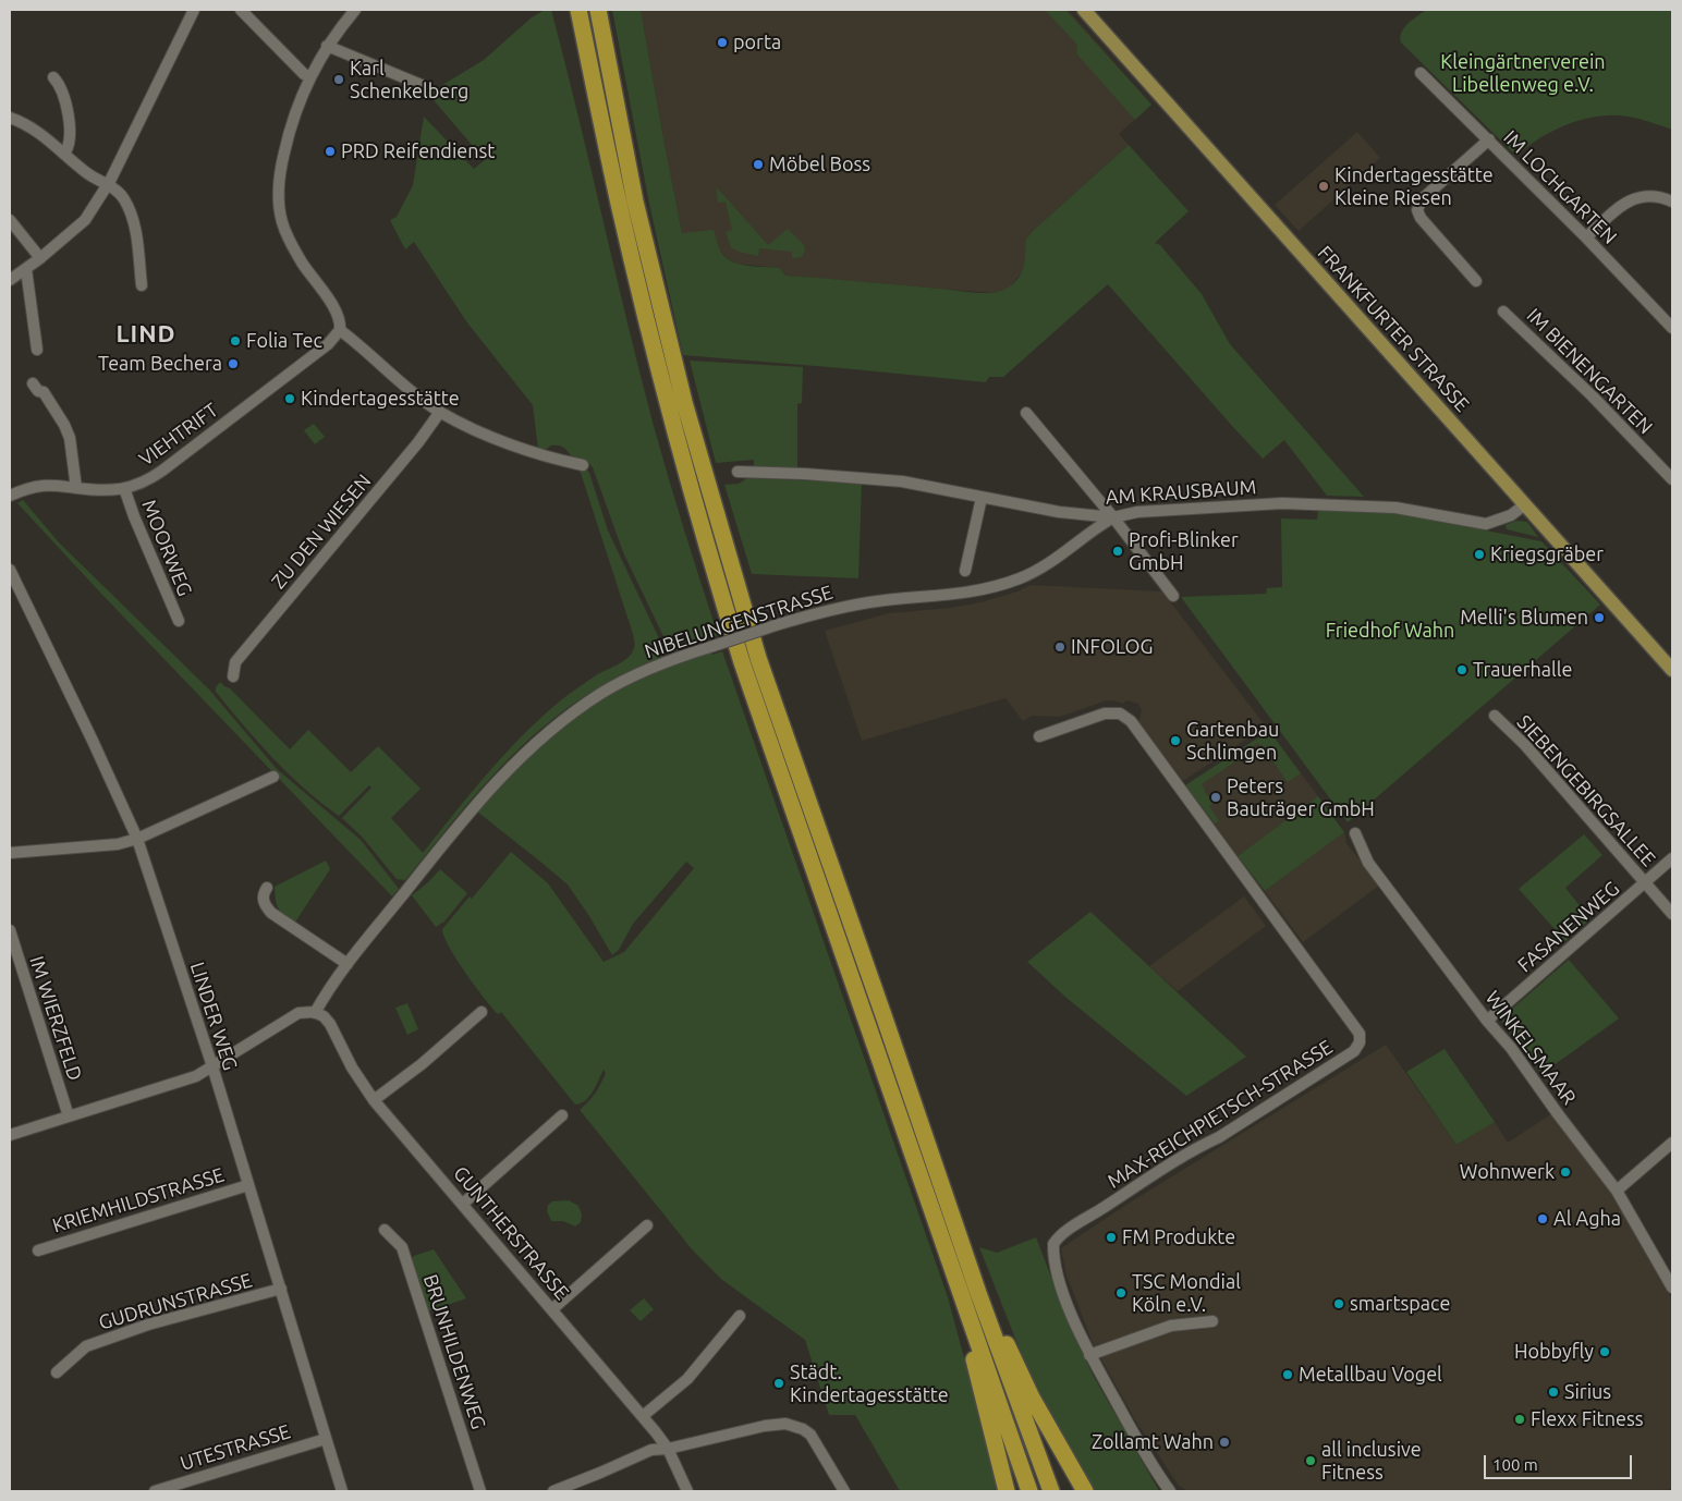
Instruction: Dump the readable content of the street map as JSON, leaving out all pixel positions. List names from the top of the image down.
{
  "streets": {
    "main road": ["FRANKFURTER STRASSE"],
    "street": [
      "IM LOCHGARTEN",
      "IM BIENENGARTEN",
      "VIEHTRIFT",
      "AM KRAUSBAUM",
      "ZU DEN WIESEN",
      "MOORWEG",
      "NIBELUNGENSTRASSE",
      "SIEBENGEBIRGSALLEE",
      "FASANENWEG",
      "LINDER WEG",
      "IM WIERZFELD",
      "WINKELSMAAR",
      "MAX-REICHPIETSCH-STRASSE",
      "KRIEMHILDSTRASSE",
      "GUNTHERSTRASSE",
      "GUDRUNSTRASSE",
      "BRUNHILDENWEG",
      "UTESTRASSE"
    ]
  },
  "crossings": [
    ["FRANKFURTER STRASSE", "AM KRAUSBAUM"],
    ["VIEHTRIFT", "MOORWEG"],
    ["AM KRAUSBAUM", "NIBELUNGENSTRASSE"],
    ["NIBELUNGENSTRASSE", "GUNTHERSTRASSE"],
    ["SIEBENGEBIRGSALLEE", "FASANENWEG"],
    ["FASANENWEG", "WINKELSMAAR"],
    ["LINDER WEG", "KRIEMHILDSTRASSE"],
    ["LINDER WEG", "GUDRUNSTRASSE"],
    ["LINDER WEG", "UTESTRASSE"]
  ],
  "districts": ["LIND"],
  "parks": ["Kleingärtnerverein Libellenweg e.V.", "Friedhof Wahn"],
  "places": [
    "porta",
    "Karl Schenkelberg",
    "PRD Reifendienst",
    "Möbel Boss",
    "Kindertagesstätte Kleine Riesen",
    "Folia Tec",
    "Team Bechera",
    "Kindertagesstätte",
    "Profi-Blinker GmbH",
    "Kriegsgräber",
    "Melli's Blumen",
    "INFOLOG",
    "Trauerhalle",
    "Gartenbau Schlimgen",
    "Peters Bauträger GmbH",
    "Wohnwerk",
    "Al Agha",
    "FM Produkte",
    "TSC Mondial Köln e.V.",
    "smartspace",
    "Hobbyfly",
    "Metallbau Vogel",
    "Städt. Kindertagesstätte",
    "Sirius",
    "Flexx Fitness",
    "Zollamt Wahn",
    "all inclusive Fitness"
  ],
  "scale_bar": "100 m"
}
